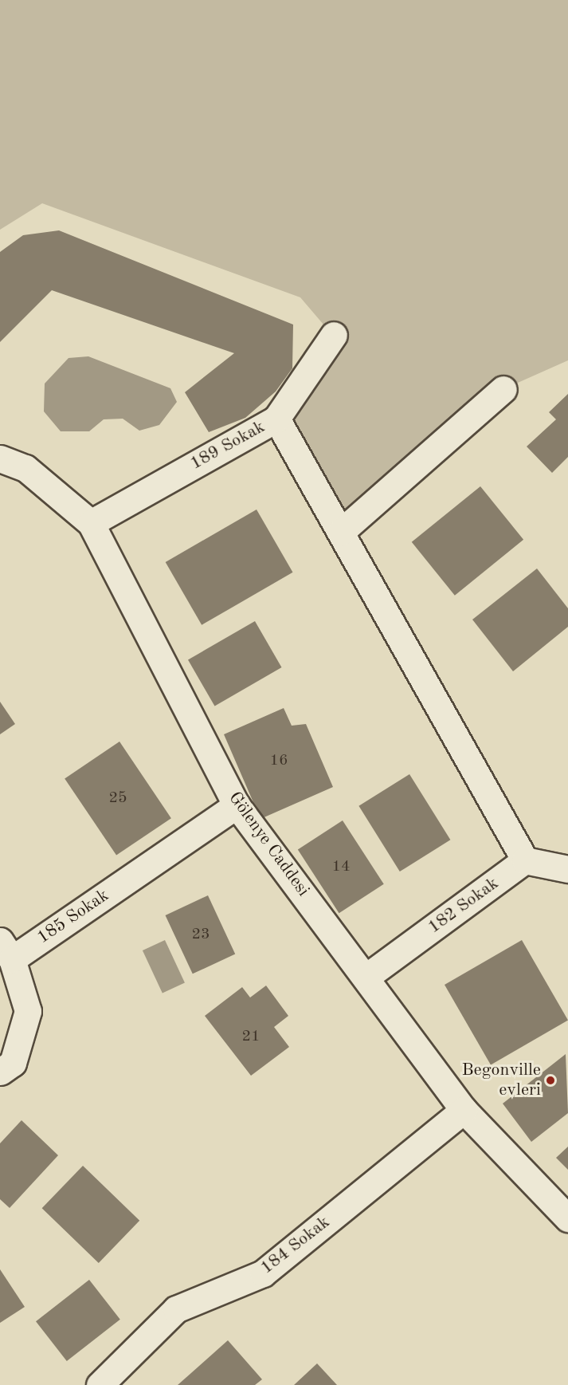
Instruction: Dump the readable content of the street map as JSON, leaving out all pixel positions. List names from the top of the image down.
{
  "streets": {
    "street": [
      "189 Sokak",
      "Gölenye Caddesi",
      "182 Sokak",
      "185 Sokak",
      "184 Sokak"
    ]
  },
  "crossings": [
    ["189 Sokak", "Gölenye Caddesi"],
    ["Gölenye Caddesi", "182 Sokak"],
    ["Gölenye Caddesi", "185 Sokak"],
    ["Gölenye Caddesi", "184 Sokak"]
  ],
  "places": ["Begonville evleri"],
  "house_numbers": [
    "16",
    "25",
    "14",
    "23",
    "21"
  ]
}
